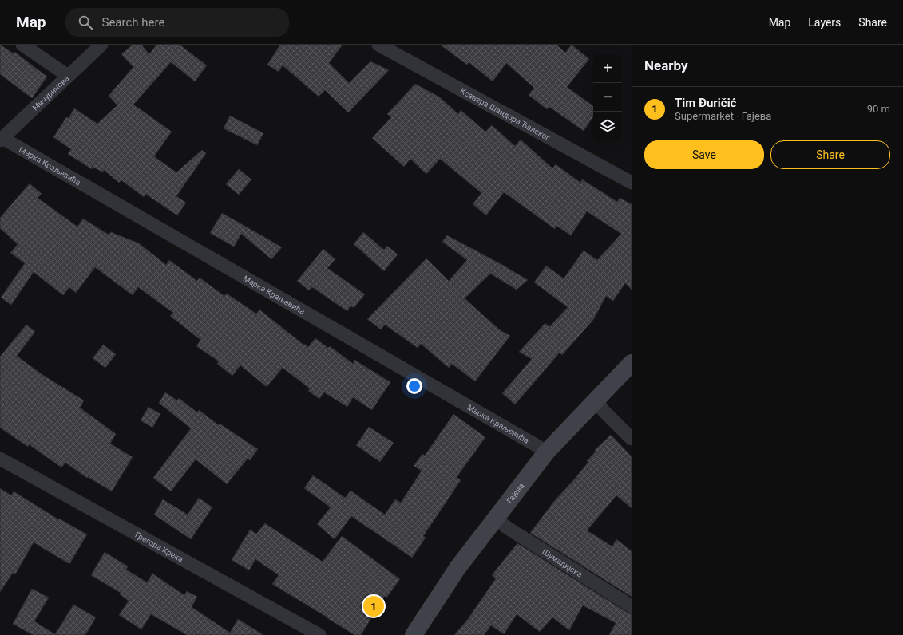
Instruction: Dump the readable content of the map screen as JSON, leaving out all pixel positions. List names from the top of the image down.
{
  "streets": {
    "street": [
      "Мичуринова",
      "Ксавера Шандора Ђалског",
      "Марка Краљевића",
      "Гајева",
      "Грегора Крека",
      "Шумадијска"
    ]
  },
  "crossings": [
    ["Мичуринова", "Марка Краљевића"],
    ["Марка Краљевића", "Гајева"],
    ["Гајева", "Шумадијска"]
  ],
  "page": {
    "header": "Map",
    "search": "Search here",
    "nav": ["Map", "Layers", "Share"],
    "heading": "Nearby",
    "map_buttons": ["+", "−"],
    "list": [
      {
        "mark": "1",
        "name": "Tim Đuričić",
        "note": "Supermarket · Гајева",
        "value": "90 m"
      }
    ],
    "buttons": ["Save", "Share"],
    "pins": "1"
  }
}
